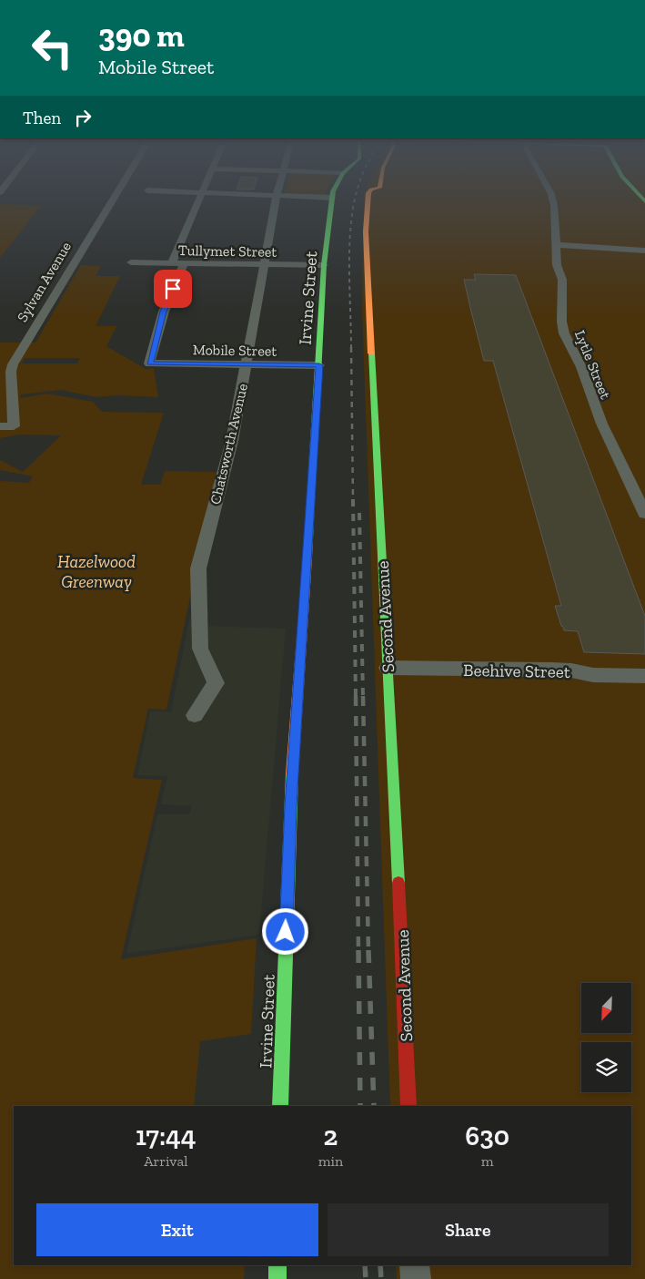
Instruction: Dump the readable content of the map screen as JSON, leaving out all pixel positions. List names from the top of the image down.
{
  "streets": {
    "street": [
      "Tullymet Street",
      "Sylvan Avenue",
      "Irvine Street",
      "Mobile Street",
      "Lytle Street",
      "Chatsworth Avenue",
      "Second Avenue",
      "Beehive Street"
    ]
  },
  "crossings": [
    ["Tullymet Street", "Irvine Street"],
    ["Tullymet Street", "Mobile Street"],
    ["Tullymet Street", "Chatsworth Avenue"],
    ["Irvine Street", "Mobile Street"],
    ["Mobile Street", "Chatsworth Avenue"],
    ["Second Avenue", "Beehive Street"]
  ],
  "parks": ["Hazelwood Greenway"],
  "north": "bottom left",
  "page": {
    "turn": ["390 m", "Mobile Street"],
    "then": "Then",
    "eta": [
      "17:44",
      "Arrival",
      "2",
      "min",
      "630",
      "m"
    ],
    "buttons": ["Exit", "Share"]
  }
}
